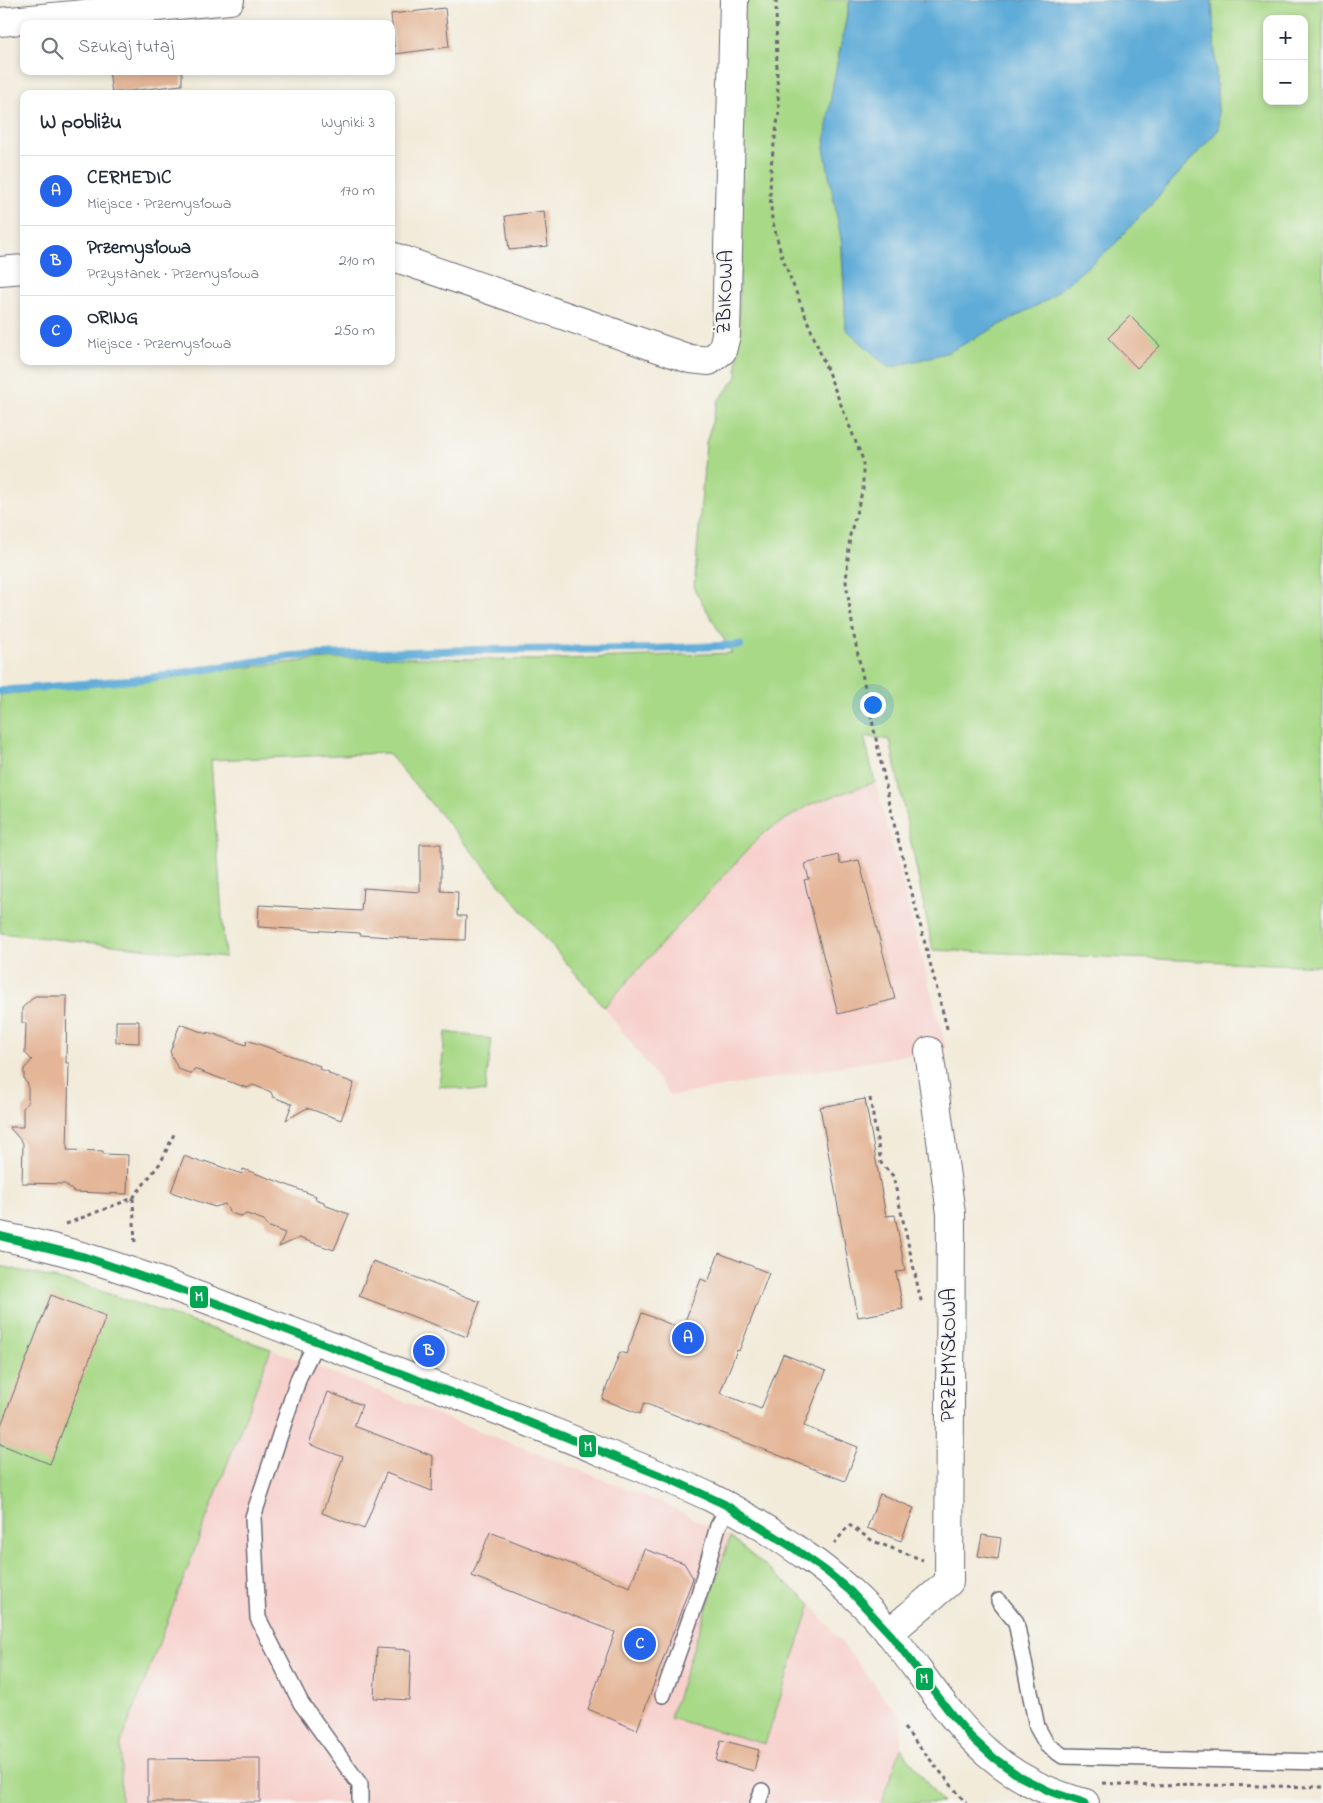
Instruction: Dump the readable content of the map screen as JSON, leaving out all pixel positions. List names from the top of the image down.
{
  "streets": {
    "street": ["ŻBIKOWA", "PRZEMYSŁOWA"]
  },
  "lines": ["transit line M"],
  "page": {
    "map_buttons": ["+", "−"],
    "search": "Szukaj tutaj",
    "heading": ["W pobliżu", "Wyniki: 3"],
    "list": [
      {
        "mark": "A",
        "name": "CERMEDIC",
        "note": "Miejsce · Przemysłowa",
        "value": "170 m"
      },
      {
        "mark": "B",
        "name": "Przemysłowa",
        "note": "Przystanek · Przemysłowa",
        "value": "210 m"
      },
      {
        "mark": "C",
        "name": "ORING",
        "note": "Miejsce · Przemysłowa",
        "value": "250 m"
      }
    ],
    "pins": ["A", "B", "C"]
  }
}
